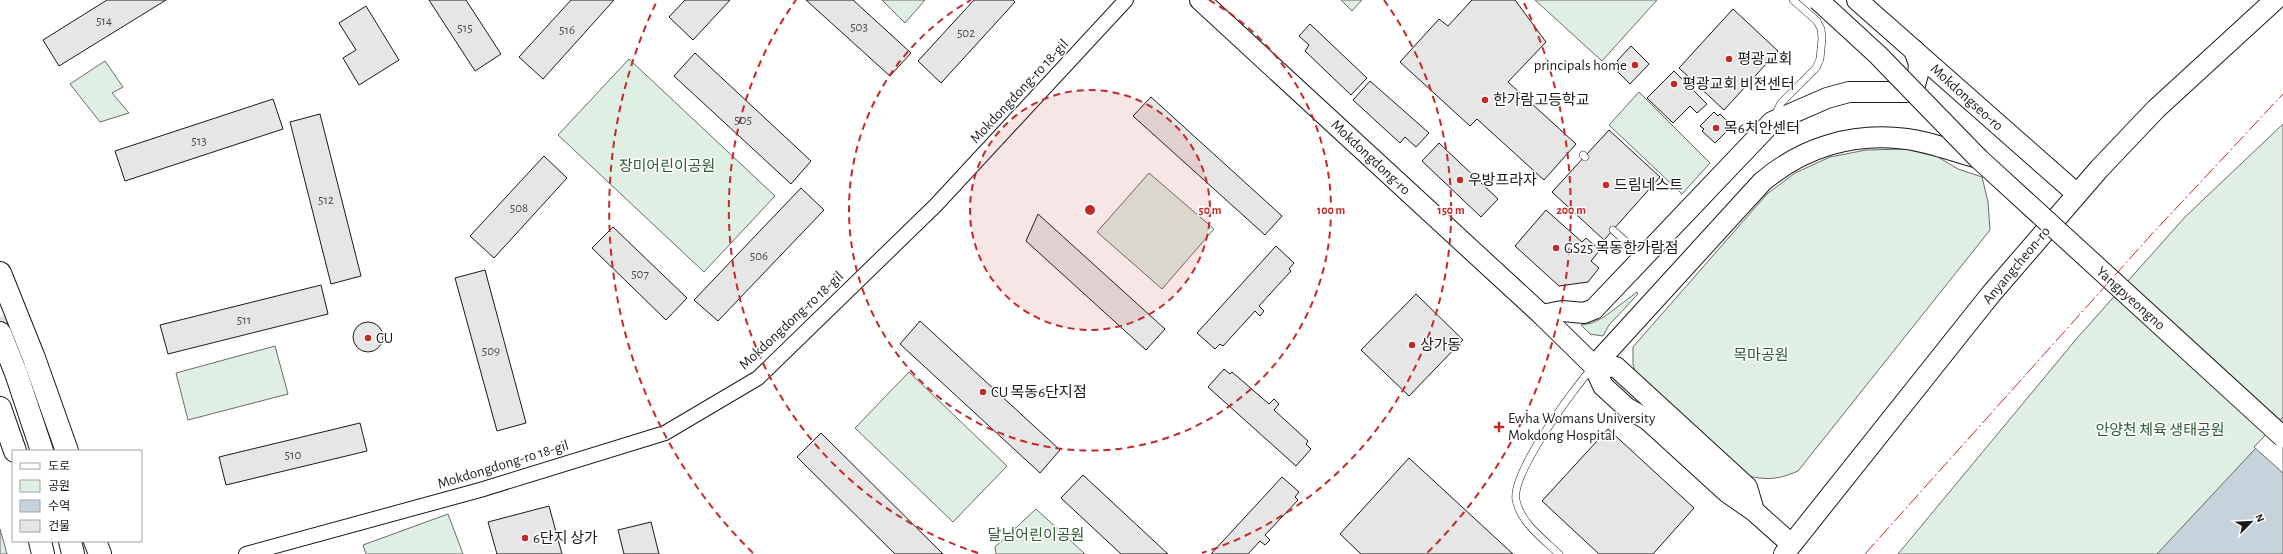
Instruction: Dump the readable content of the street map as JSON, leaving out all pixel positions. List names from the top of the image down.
{
  "streets": {
    "main road": [
      "Mokdongseo-ro",
      "Mokdongdong-ro",
      "Anyangcheon-ro",
      "Yangpyeongno"
    ],
    "street": ["Mokdongdong-ro 18-gil"]
  },
  "crossings": [
    ["Mokdongseo-ro", "Anyangcheon-ro"],
    ["Mokdongdong-ro", "Anyangcheon-ro"]
  ],
  "parks": [
    "장미어린이공원",
    "목마공원",
    "안양천 체육 생태공원",
    "달님어린이공원"
  ],
  "places": {
    "other": [
      "평광교회",
      "principals home",
      "평광교회 비전센터",
      "한가람고등학교",
      "목6치안센터",
      "우방프라자",
      "드림네스트",
      "GS25 목동한가람점",
      "CU",
      "상가동",
      "CU 목동6단지점",
      "6단지 상가"
    ],
    "health": ["Ewha Womans University Mokdong Hospital"]
  },
  "house_numbers": [
    "514",
    "503",
    "515",
    "516",
    "502",
    "505",
    "513",
    "512",
    "508",
    "506",
    "507",
    "511",
    "509",
    "510"
  ],
  "legend": [
    "도로",
    "공원",
    "수역",
    "건물"
  ],
  "north": "top right",
  "rings": [
    "50 m",
    "100 m",
    "150 m",
    "200 m"
  ]
}
